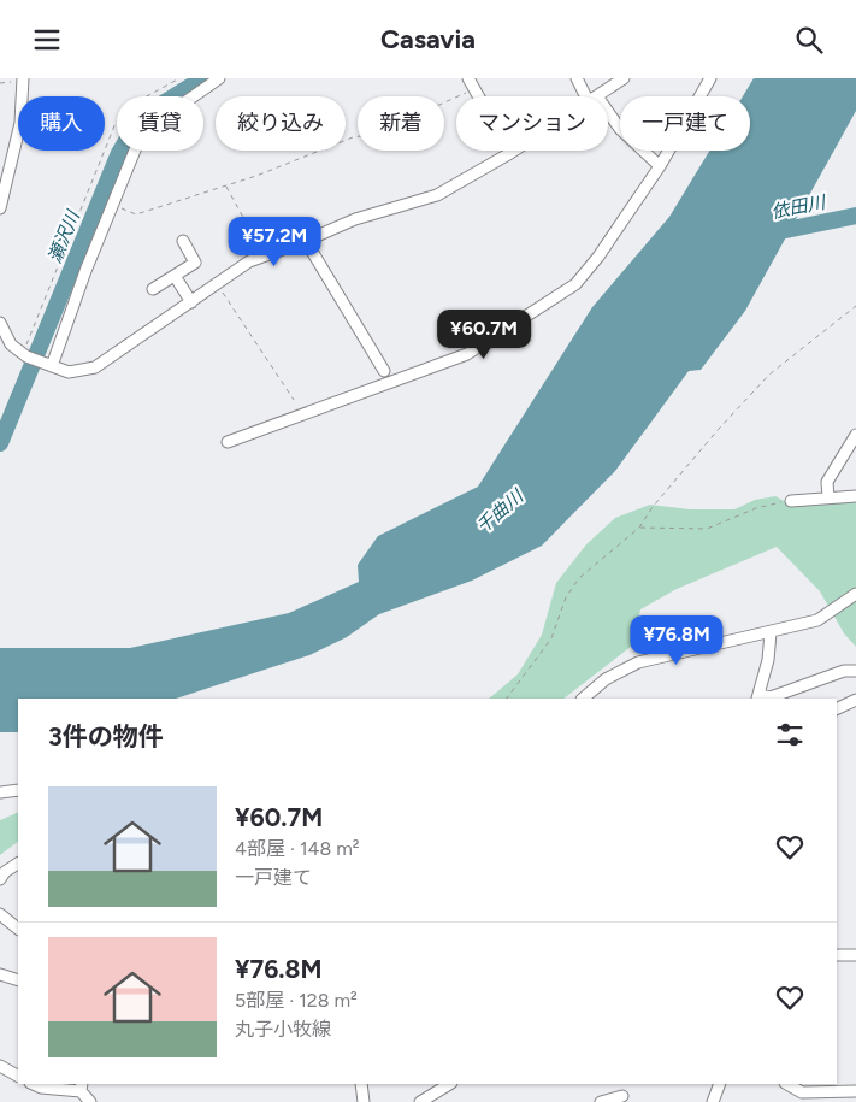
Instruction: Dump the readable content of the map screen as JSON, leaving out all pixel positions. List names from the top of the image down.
{
  "water": ["依田川", "瀬沢川", "千曲川"],
  "page": {
    "header": "Casavia",
    "chip": [
      "購入",
      "賃貸",
      "絞り込み",
      "新着",
      "マンション",
      "一戸建て"
    ],
    "price": ["¥57.2M", "¥60.7M", "¥76.8M"],
    "heading": "3件の物件",
    "list": [
      {
        "name": "¥60.7M",
        "note": "4部屋 · 148 m² · 一戸建て"
      },
      {
        "name": "¥76.8M",
        "note": "5部屋 · 128 m² · 丸子小牧線"
      }
    ]
  }
}
